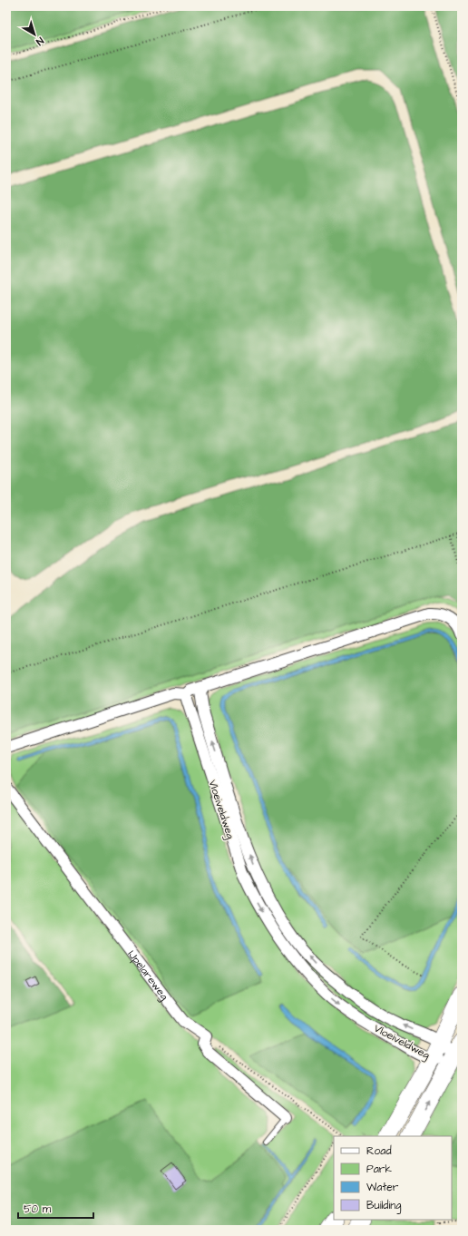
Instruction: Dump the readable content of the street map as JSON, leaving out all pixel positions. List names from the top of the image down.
{
  "streets": {
    "street": ["Vloeiveldweg", "IJpelareweg"]
  },
  "legend": [
    "Road",
    "Park",
    "Water",
    "Building"
  ],
  "scale_bar": "50 m",
  "north": "bottom right"
}
